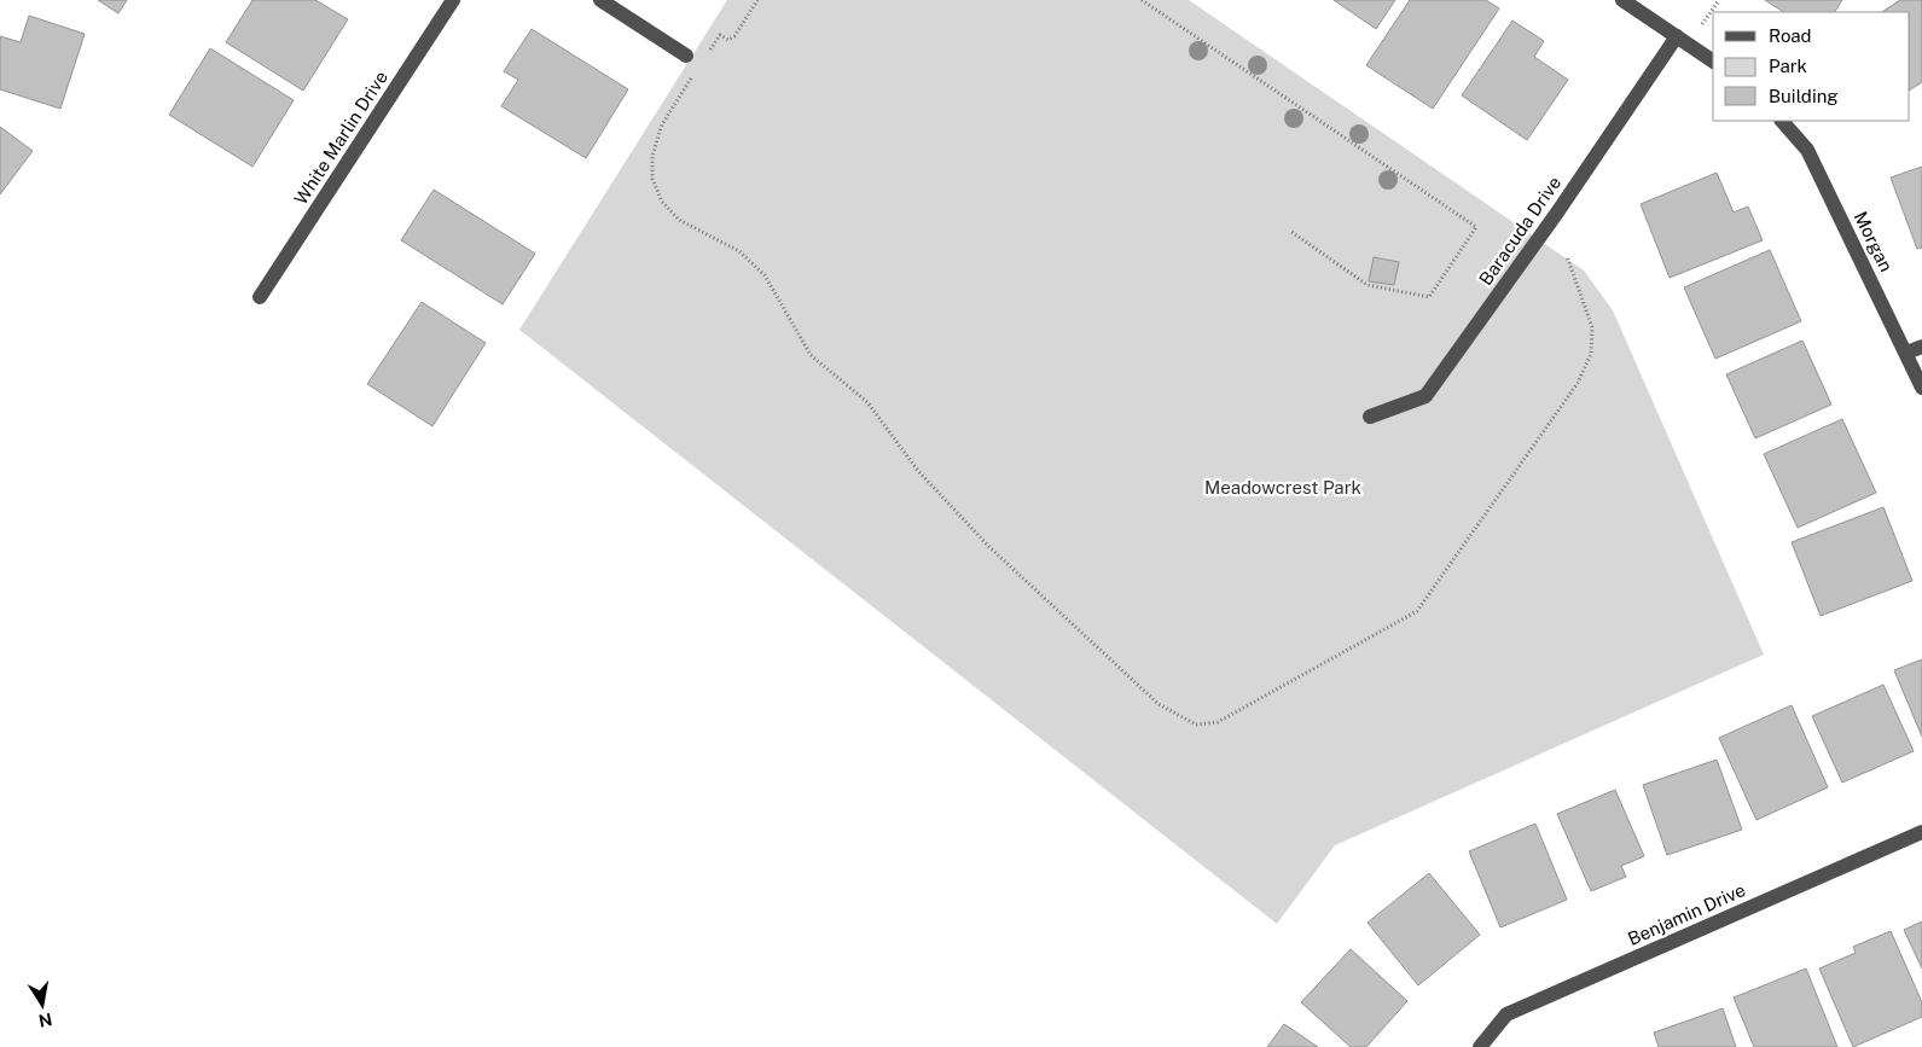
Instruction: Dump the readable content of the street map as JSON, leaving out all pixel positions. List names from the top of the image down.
{
  "streets": {
    "street": [
      "White Marlin Drive",
      "Baracuda Drive",
      "Morgan",
      "Benjamin Drive"
    ]
  },
  "parks": ["Meadowcrest Park"],
  "legend": ["Road", "Park", "Building"],
  "north": "bottom"
}
